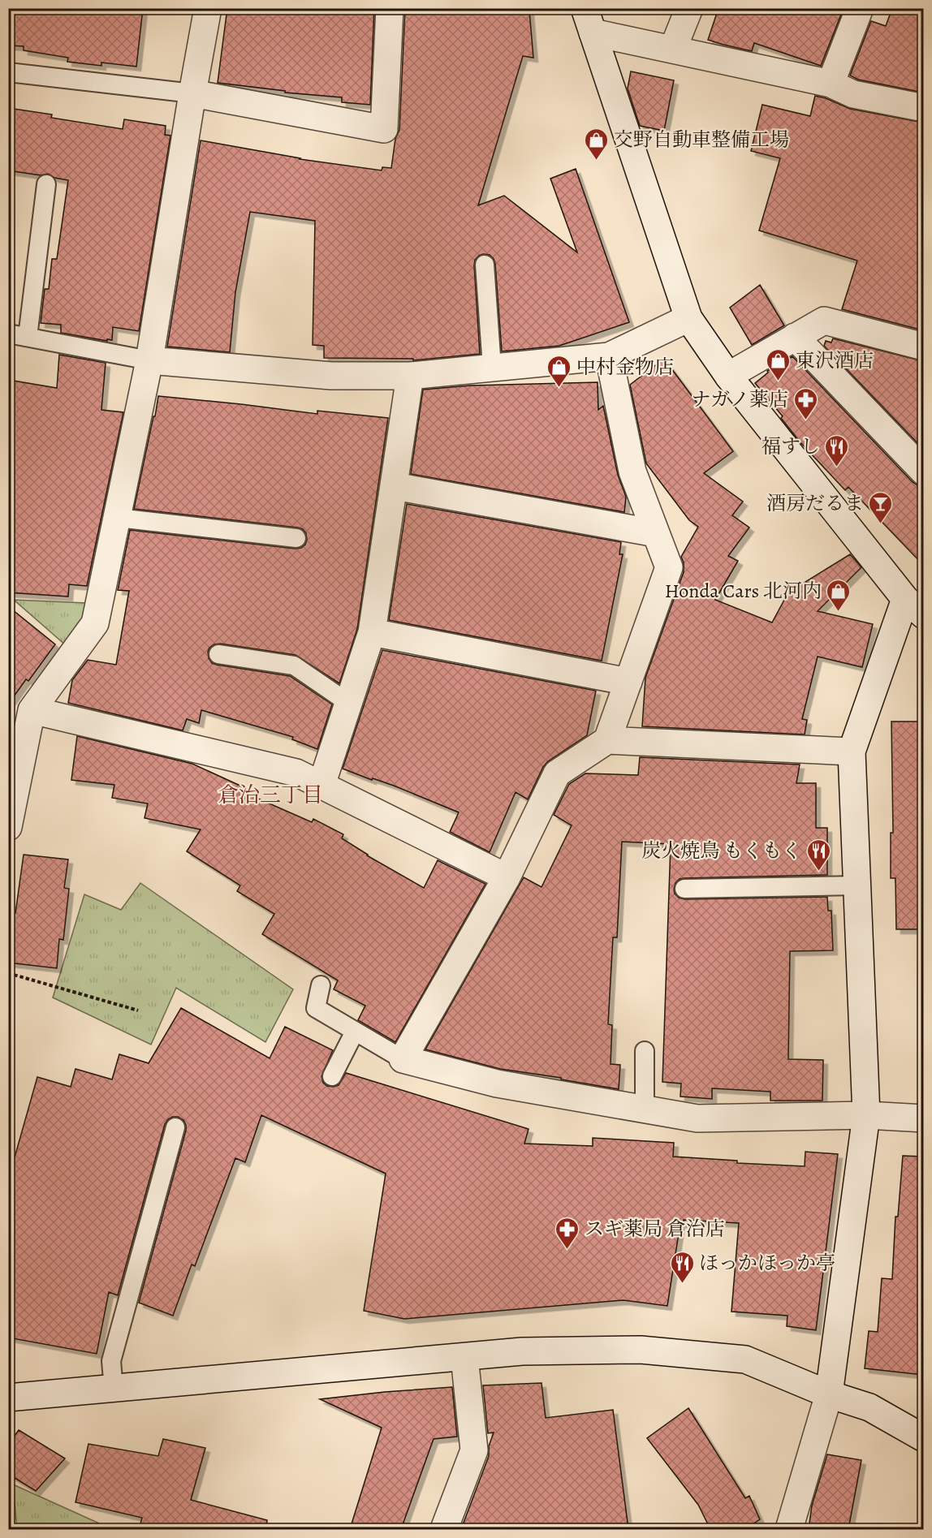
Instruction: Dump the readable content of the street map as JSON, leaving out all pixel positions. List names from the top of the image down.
{
  "districts": ["倉治三丁目"],
  "places": {
    "shop": [
      "交野自動車整備工場",
      "東沢酒店",
      "中村金物店",
      "Honda Cars 北河内"
    ],
    "pharmacy": ["ナガノ薬店", "スギ薬局 倉治店"],
    "restaurant": ["福すし", "炭火焼鳥 もくもく", "ほっかほっか亭"],
    "bar": ["酒房だるま"]
  }
}
